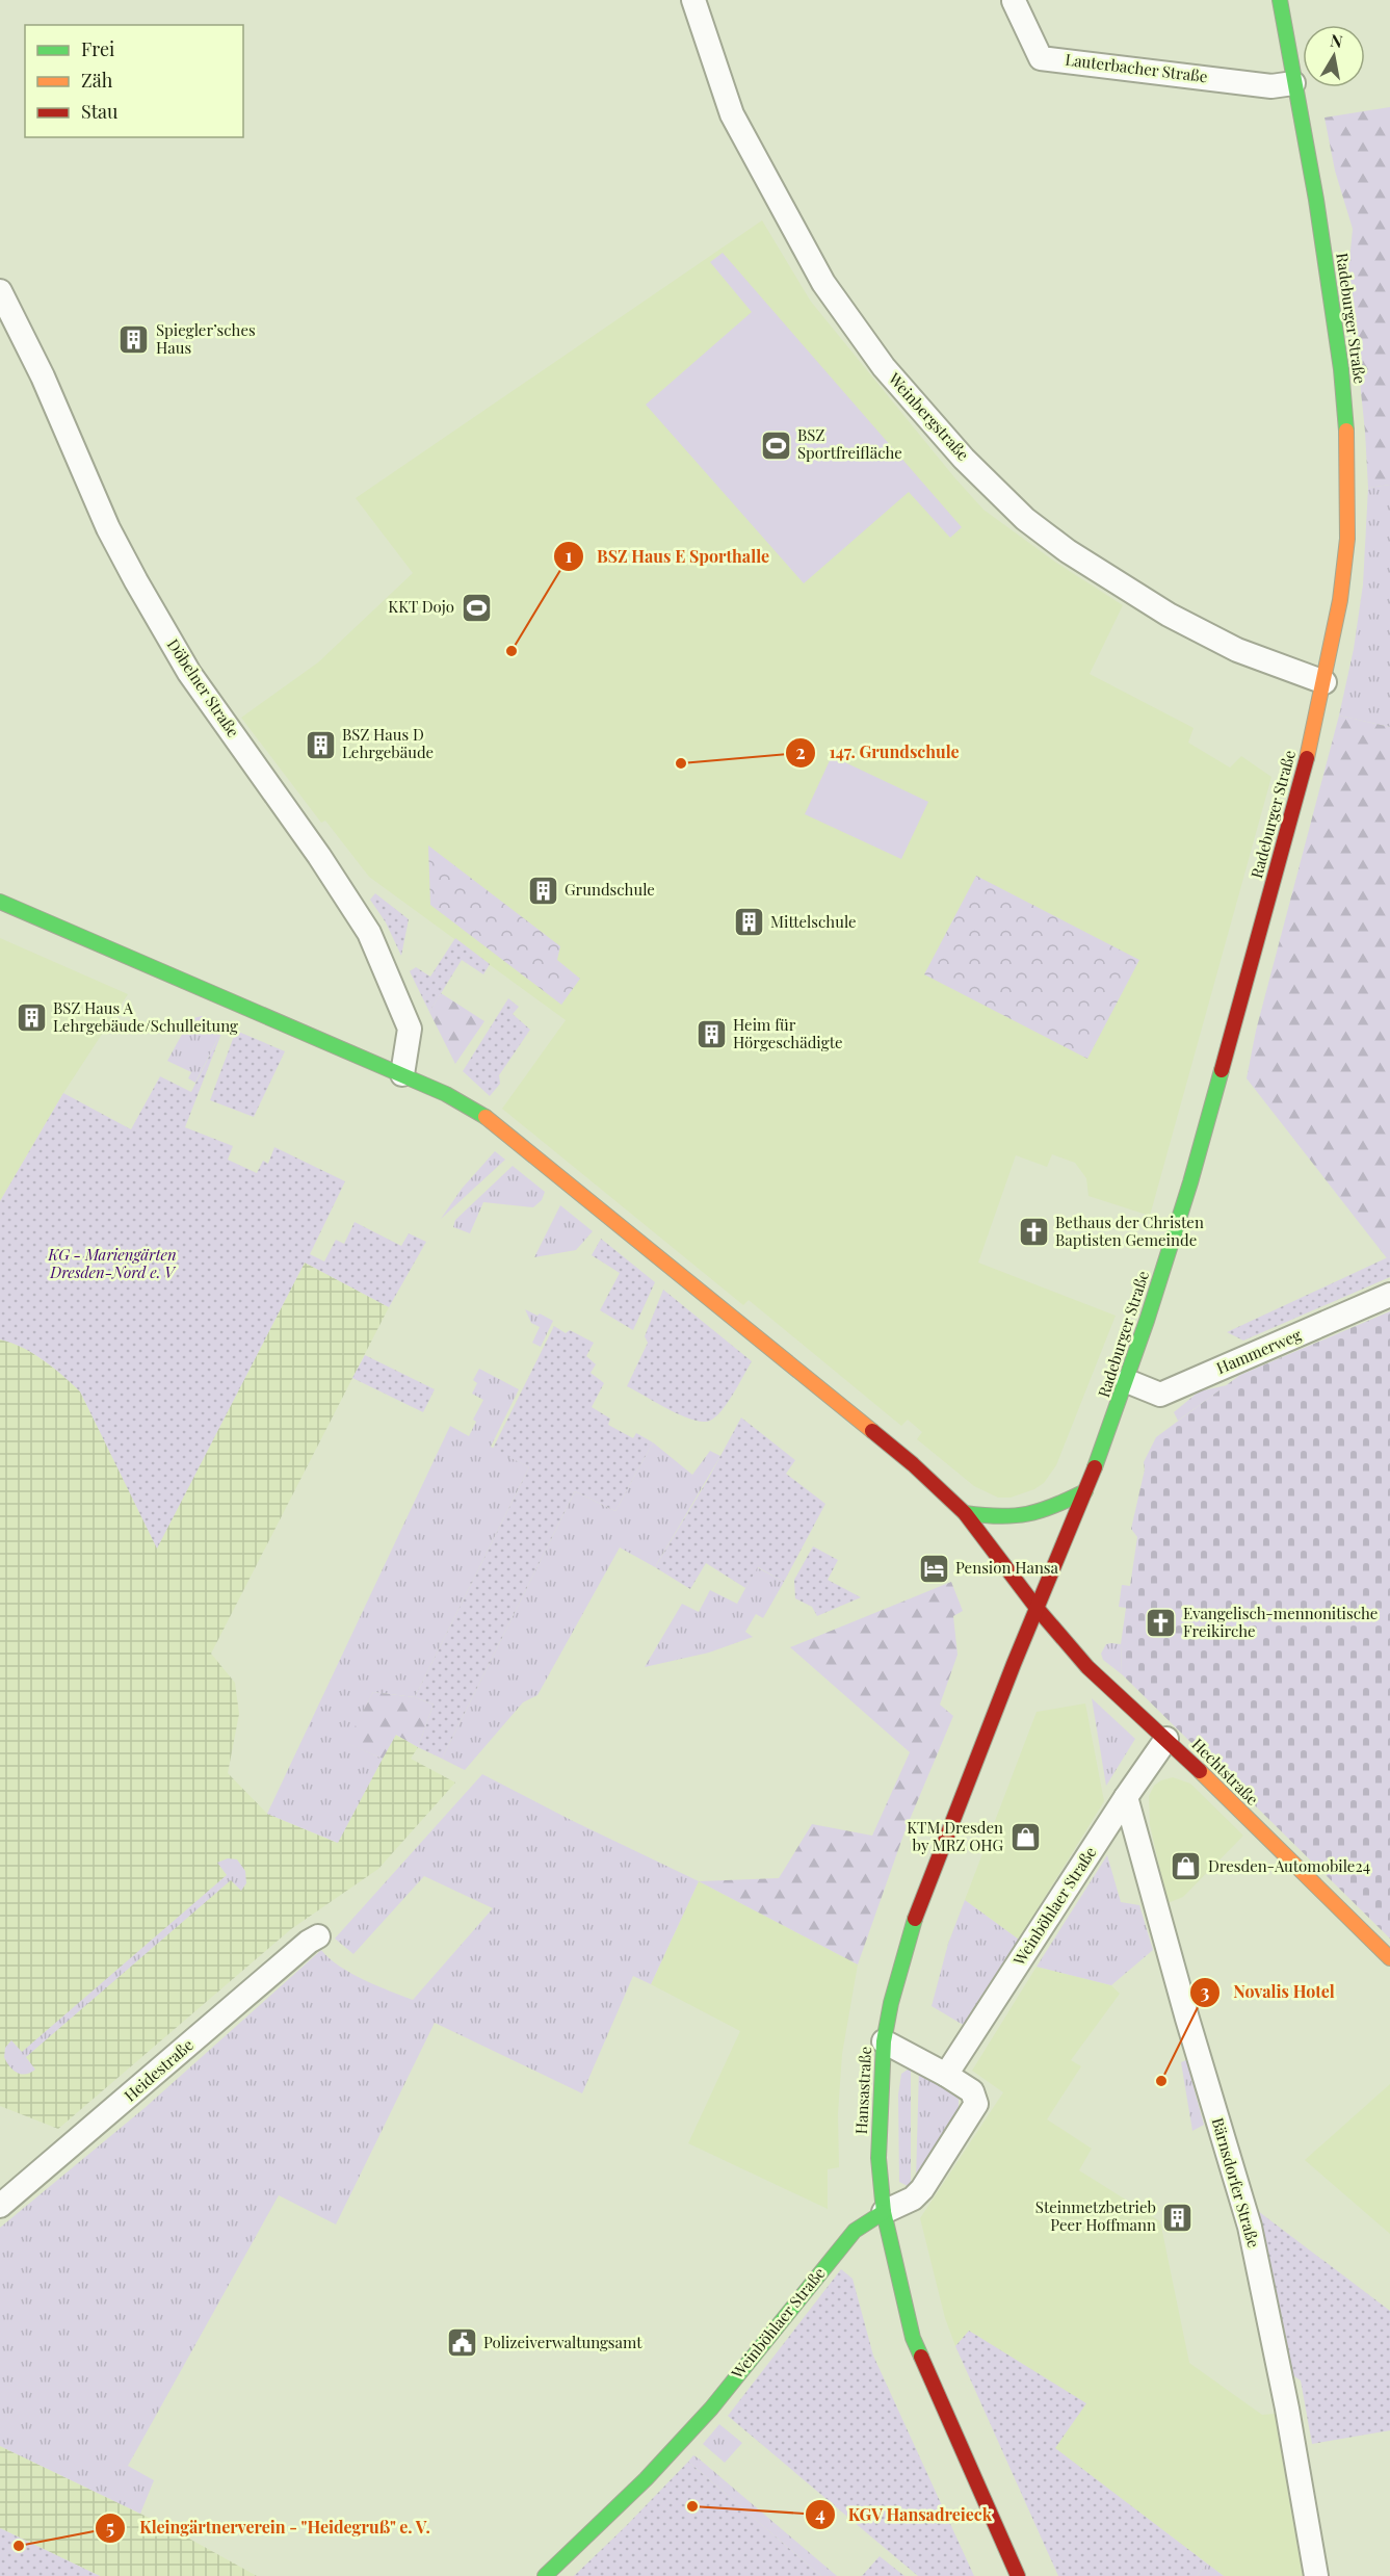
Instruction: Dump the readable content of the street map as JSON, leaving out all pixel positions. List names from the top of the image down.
{
  "streets": {
    "main road": [
      "Radeburger Straße",
      "Hechtstraße",
      "Weinböhlaer Straße",
      "Hansastraße"
    ],
    "street": [
      "Lauterbacher Straße",
      "Weinbergstraße",
      "Döbelner Straße",
      "Hammerweg",
      "Heidestraße",
      "Bärnsdorfer Straße"
    ]
  },
  "crossings": [
    ["Lauterbacher Straße", "Radeburger Straße"],
    ["Radeburger Straße", "Weinbergstraße"],
    ["Radeburger Straße", "Hammerweg"],
    ["Radeburger Straße", "Hechtstraße"],
    ["Radeburger Straße", "Hansastraße"],
    ["Döbelner Straße", "Hechtstraße"],
    ["Hechtstraße", "Weinböhlaer Straße"],
    ["Hechtstraße", "Hansastraße"],
    ["Weinböhlaer Straße", "Hansastraße"],
    ["Weinböhlaer Straße", "Bärnsdorfer Straße"]
  ],
  "parks": ["KG - Mariengärten Dresden-Nord e. V"],
  "places": {
    "building": [
      "Spiegler’sches Haus",
      "BSZ Haus D Lehrgebäude",
      "Grundschule",
      "Mittelschule",
      "BSZ Haus A Lehrgebäude/Schulleitung",
      "Heim für Hörgeschädigte",
      "Steinmetzbetrieb Peer Hoffmann"
    ],
    "sports": ["BSZ Sportfreifläche", "KKT Dojo"],
    "other": [
      "BSZ Haus E Sporthalle",
      "147. Grundschule",
      "Novalis Hotel",
      "KGV Hansadreieck",
      "Kleingärtnerverein - \"Heidegruß\" e. V."
    ],
    "church": ["Bethaus der Christen Baptisten Gemeinde", "Evangelisch-mennonitische Freikirche"],
    "hotel": ["Pension Hansa"],
    "shop": ["KTM Dresden by MRZ OHG", "Dresden-Automobile24"],
    "public building": ["Polizeiverwaltungsamt"]
  },
  "legend": ["Frei", "Zäh", "Stau"],
  "north": "top"
}
